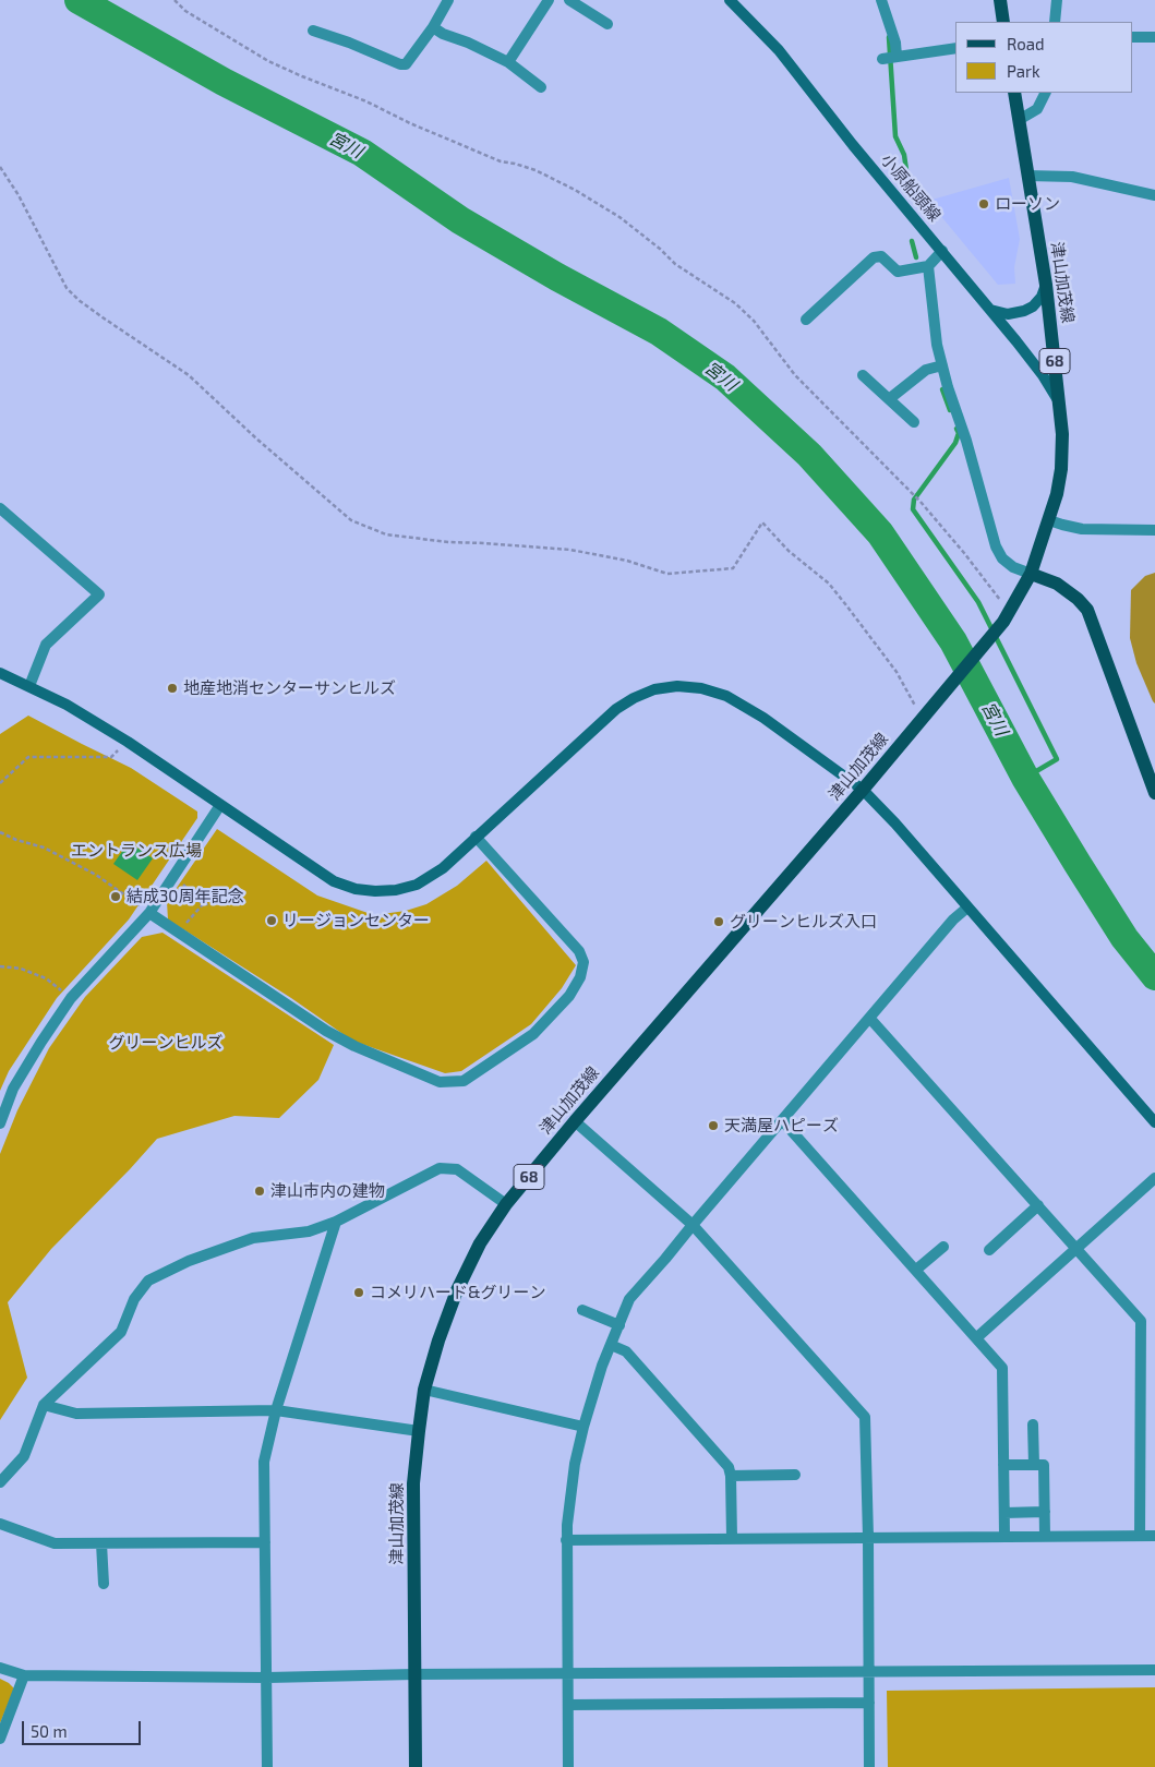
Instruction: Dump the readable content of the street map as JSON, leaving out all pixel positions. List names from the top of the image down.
{
  "streets": {
    "main road": ["津山加茂線", "68"],
    "street": ["小原船頭線"]
  },
  "crossings": [
    ["小原船頭線", "津山加茂線"]
  ],
  "water": ["宮川"],
  "parks": ["エントランス広場", "グリーンヒルズ"],
  "places": [
    "ローソン",
    "地産地消センターサンヒルズ",
    "結成30周年記念",
    "リージョンセンター",
    "グリーンヒルズ入口",
    "天満屋ハピーズ",
    "津山市内の建物",
    "コメリハード&グリーン"
  ],
  "legend": ["Road", "Park"],
  "scale_bar": "50 m"
}
